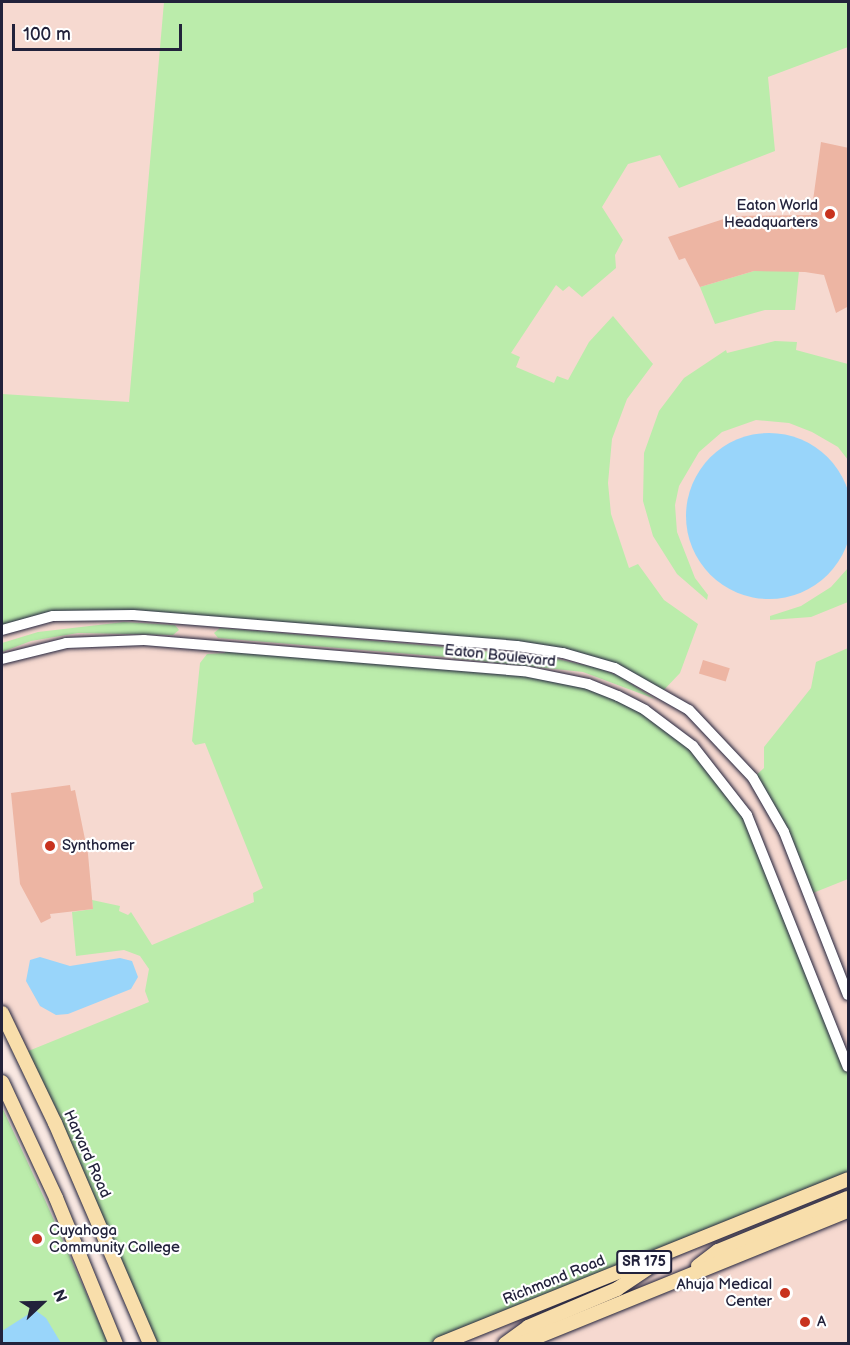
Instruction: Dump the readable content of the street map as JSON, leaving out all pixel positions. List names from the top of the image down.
{
  "streets": {
    "main road": ["Harvard Road", "SR 175", "Richmond Road"],
    "street": ["Eaton Boulevard"]
  },
  "places": [
    "Eaton World Headquarters",
    "Synthomer",
    "Cuyahoga Community College",
    "Ahuja Medical Center",
    "A"
  ],
  "scale_bar": "100 m",
  "north": "right"
}
